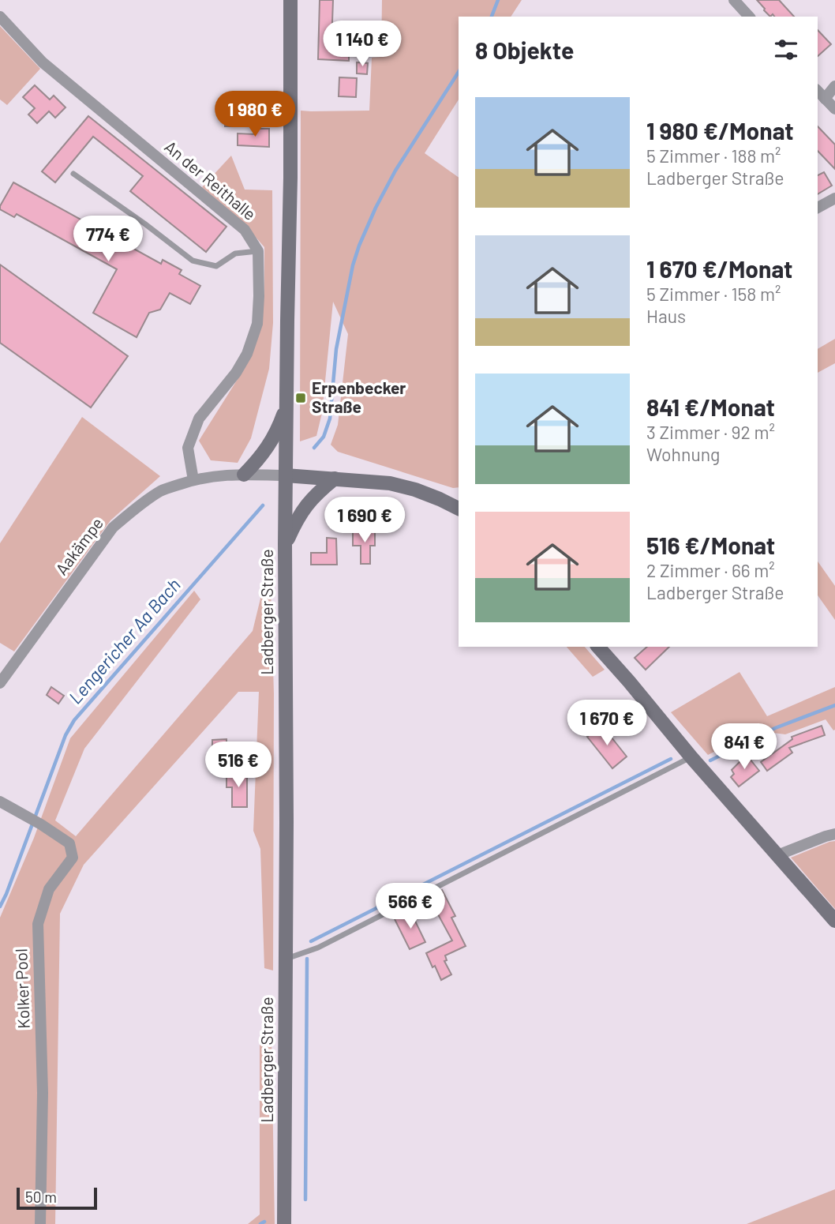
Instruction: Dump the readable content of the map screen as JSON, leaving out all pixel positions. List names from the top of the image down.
{
  "streets": {
    "main road": ["Ladberger Straße"],
    "street": ["An der Reithalle", "Aakämpe", "Kolker Pool"]
  },
  "crossings": [
    ["Aakämpe", "Ladberger Straße"]
  ],
  "water": ["Lengericher Aa Bach"],
  "places": {
    "transit": ["Erpenbecker Straße"]
  },
  "scale_bar": "50 m",
  "page": {
    "heading": "8 Objekte",
    "price": [
      "1 140 €",
      "1 980 €",
      "774 €",
      "1 690 €",
      "1 670 €",
      "841 €",
      "516 €",
      "566 €"
    ],
    "list": [
      {
        "name": "1 980 €/Monat",
        "note": "5 Zimmer · 188 m² · Ladberger Straße"
      },
      {
        "name": "1 670 €/Monat",
        "note": "5 Zimmer · 158 m² · Haus"
      },
      {
        "name": "841 €/Monat",
        "note": "3 Zimmer · 92 m² · Wohnung"
      },
      {
        "name": "516 €/Monat",
        "note": "2 Zimmer · 66 m² · Ladberger Straße"
      }
    ],
    "scale": "50 m"
  }
}
